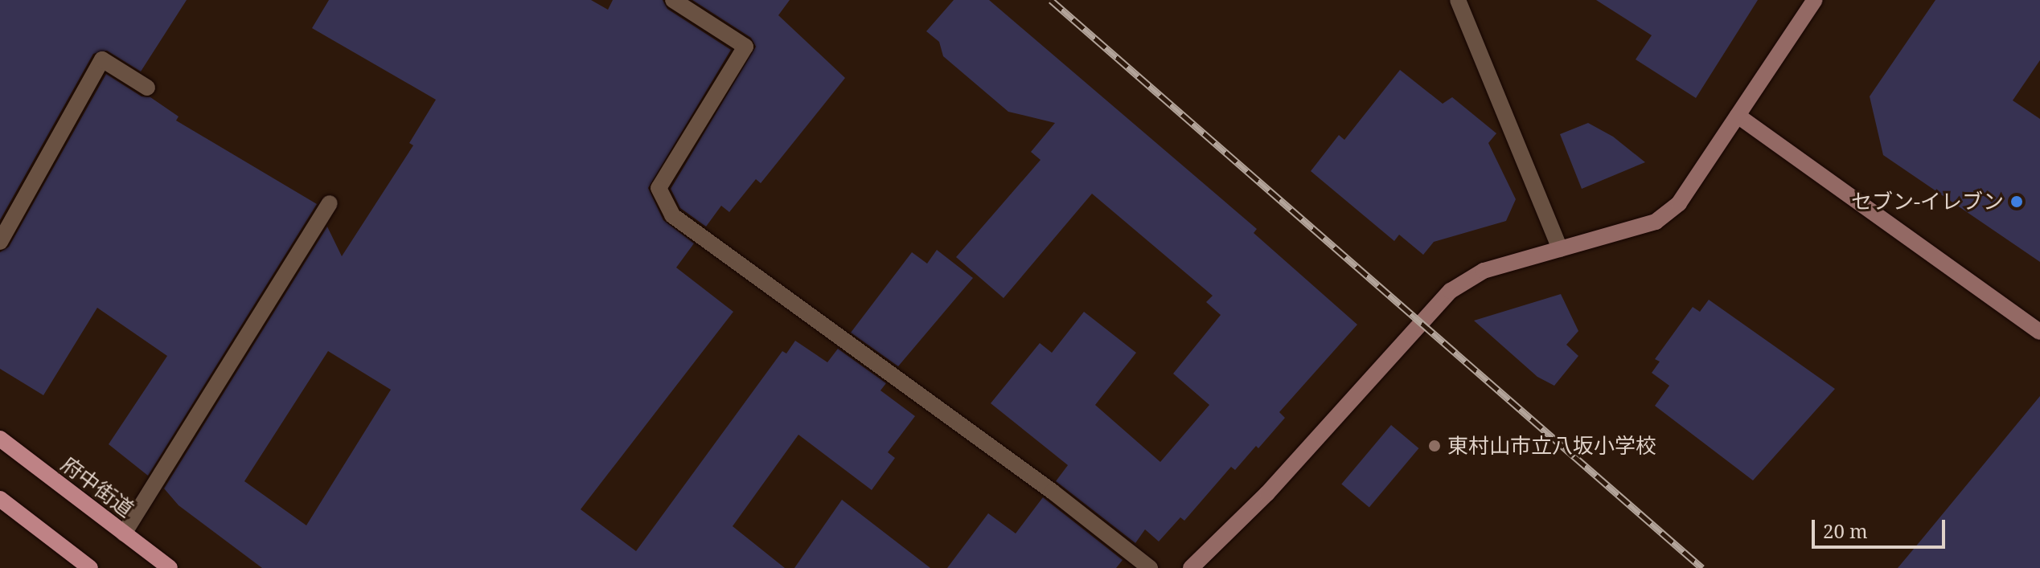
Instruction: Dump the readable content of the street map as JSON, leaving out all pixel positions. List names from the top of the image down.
{
  "streets": {
    "main road": ["府中街道"]
  },
  "places": ["セブン-イレブン", "東村山市立八坂小学校"],
  "scale_bar": "20 m"
}
